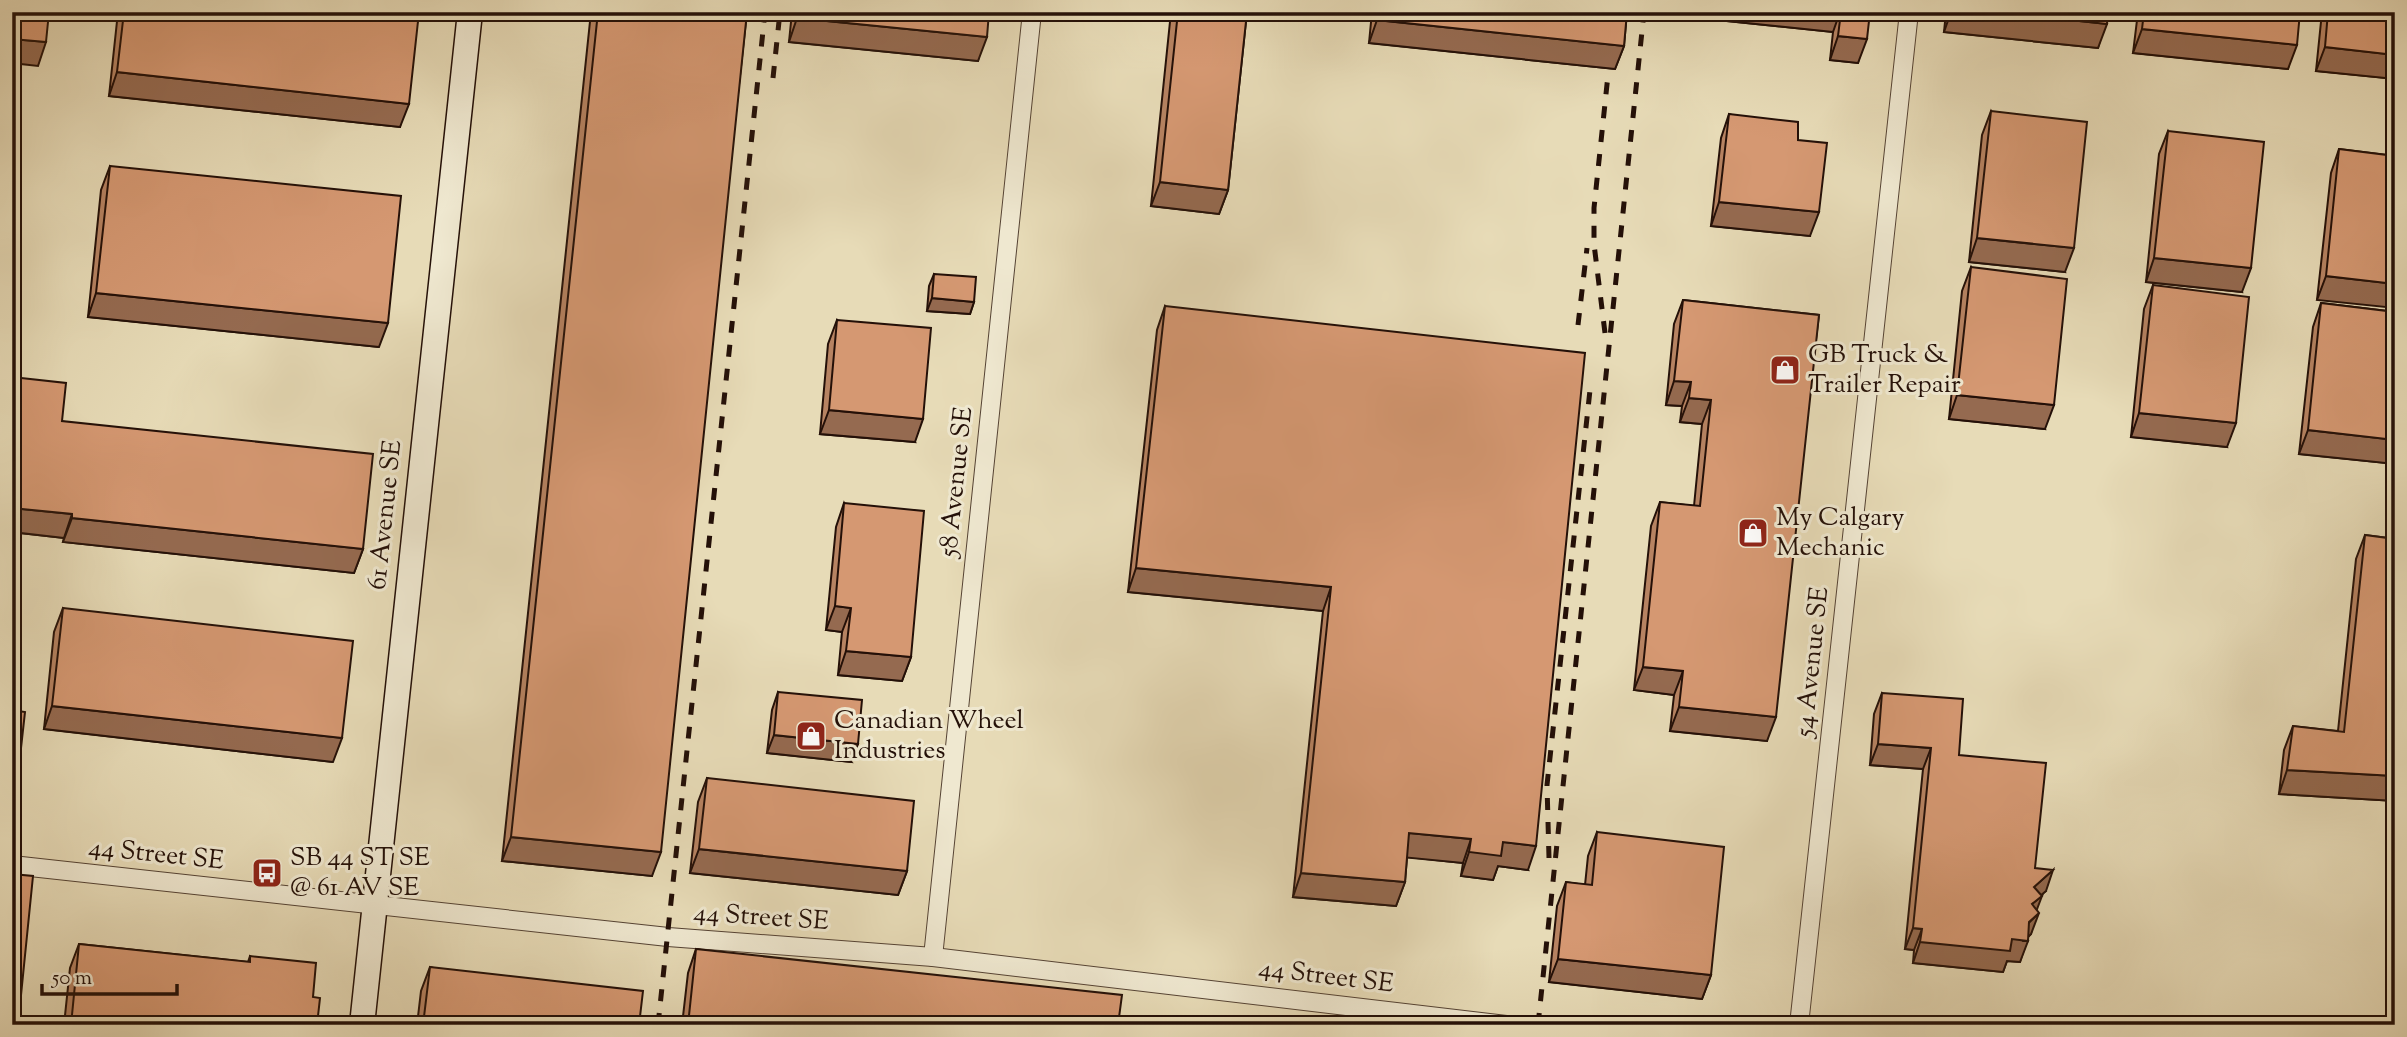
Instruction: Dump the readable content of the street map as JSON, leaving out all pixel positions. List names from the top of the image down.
{
  "streets": {
    "street": [
      "58 Avenue SE",
      "61 Avenue SE",
      "54 Avenue SE",
      "44 Street SE"
    ]
  },
  "crossings": [
    ["58 Avenue SE", "44 Street SE"],
    ["61 Avenue SE", "44 Street SE"]
  ],
  "places": {
    "shop": ["GB Truck & Trailer Repair", "My Calgary Mechanic", "Canadian Wheel Industries"],
    "bus stop": ["SB 44 ST SE @ 61 AV SE"]
  },
  "scale_bar": "50 m"
}
